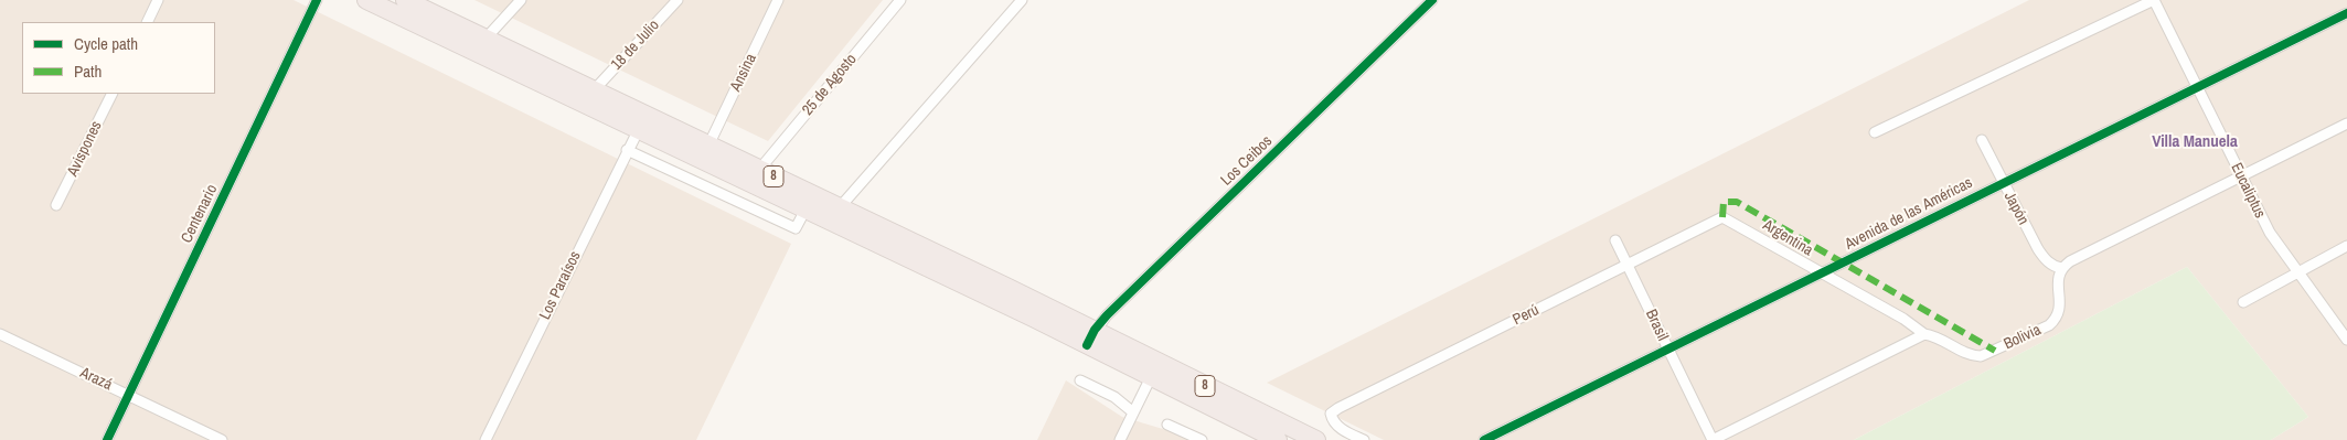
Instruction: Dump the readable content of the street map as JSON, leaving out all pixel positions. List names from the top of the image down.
{
  "streets": {
    "highway": ["8"],
    "street": [
      "18 de Julio",
      "Ansina",
      "25 de Agosto",
      "Avispones",
      "Los Ceibos",
      "Eucaliptus",
      "Japón",
      "Centenario",
      "Avenida de las Américas",
      "Argentina",
      "Los Paraísos",
      "Perú",
      "Brasil",
      "Bolivia",
      "Arazá"
    ]
  },
  "crossings": [
    ["18 de Julio", "8"],
    ["Ansina", "8"],
    ["25 de Agosto", "8"],
    ["Los Ceibos", "8"],
    ["8", "Los Paraísos"],
    ["Eucaliptus", "Avenida de las Américas"],
    ["Japón", "Avenida de las Américas"],
    ["Japón", "Bolivia"],
    ["Centenario", "Arazá"],
    ["Avenida de las Américas", "Argentina"],
    ["Avenida de las Américas", "Brasil"],
    ["Argentina", "Perú"],
    ["Argentina", "Bolivia"],
    ["Perú", "Brasil"]
  ],
  "districts": ["Villa Manuela"],
  "legend": ["Cycle path", "Path"]
}
